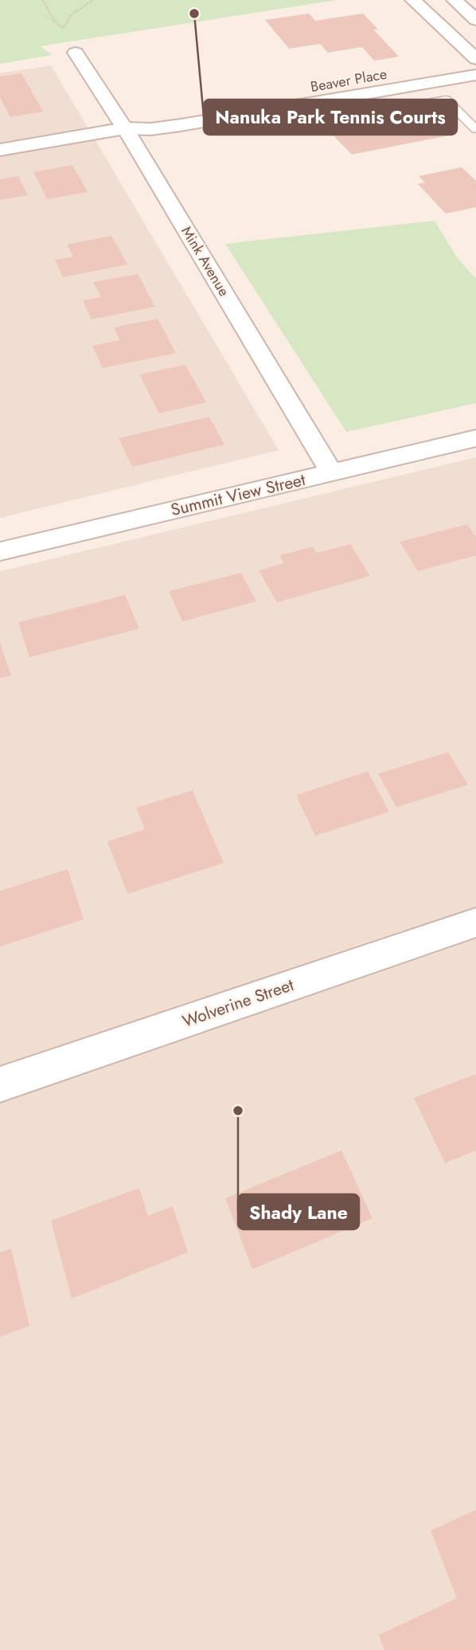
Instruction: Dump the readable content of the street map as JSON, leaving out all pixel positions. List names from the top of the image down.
{
  "streets": {
    "street": [
      "Beaver Place",
      "Mink Avenue",
      "Summit View Street",
      "Wolverine Street"
    ]
  },
  "crossings": [
    ["Beaver Place", "Mink Avenue"],
    ["Mink Avenue", "Summit View Street"]
  ],
  "places": ["Nanuka Park Tennis Courts", "Shady Lane"]
}
